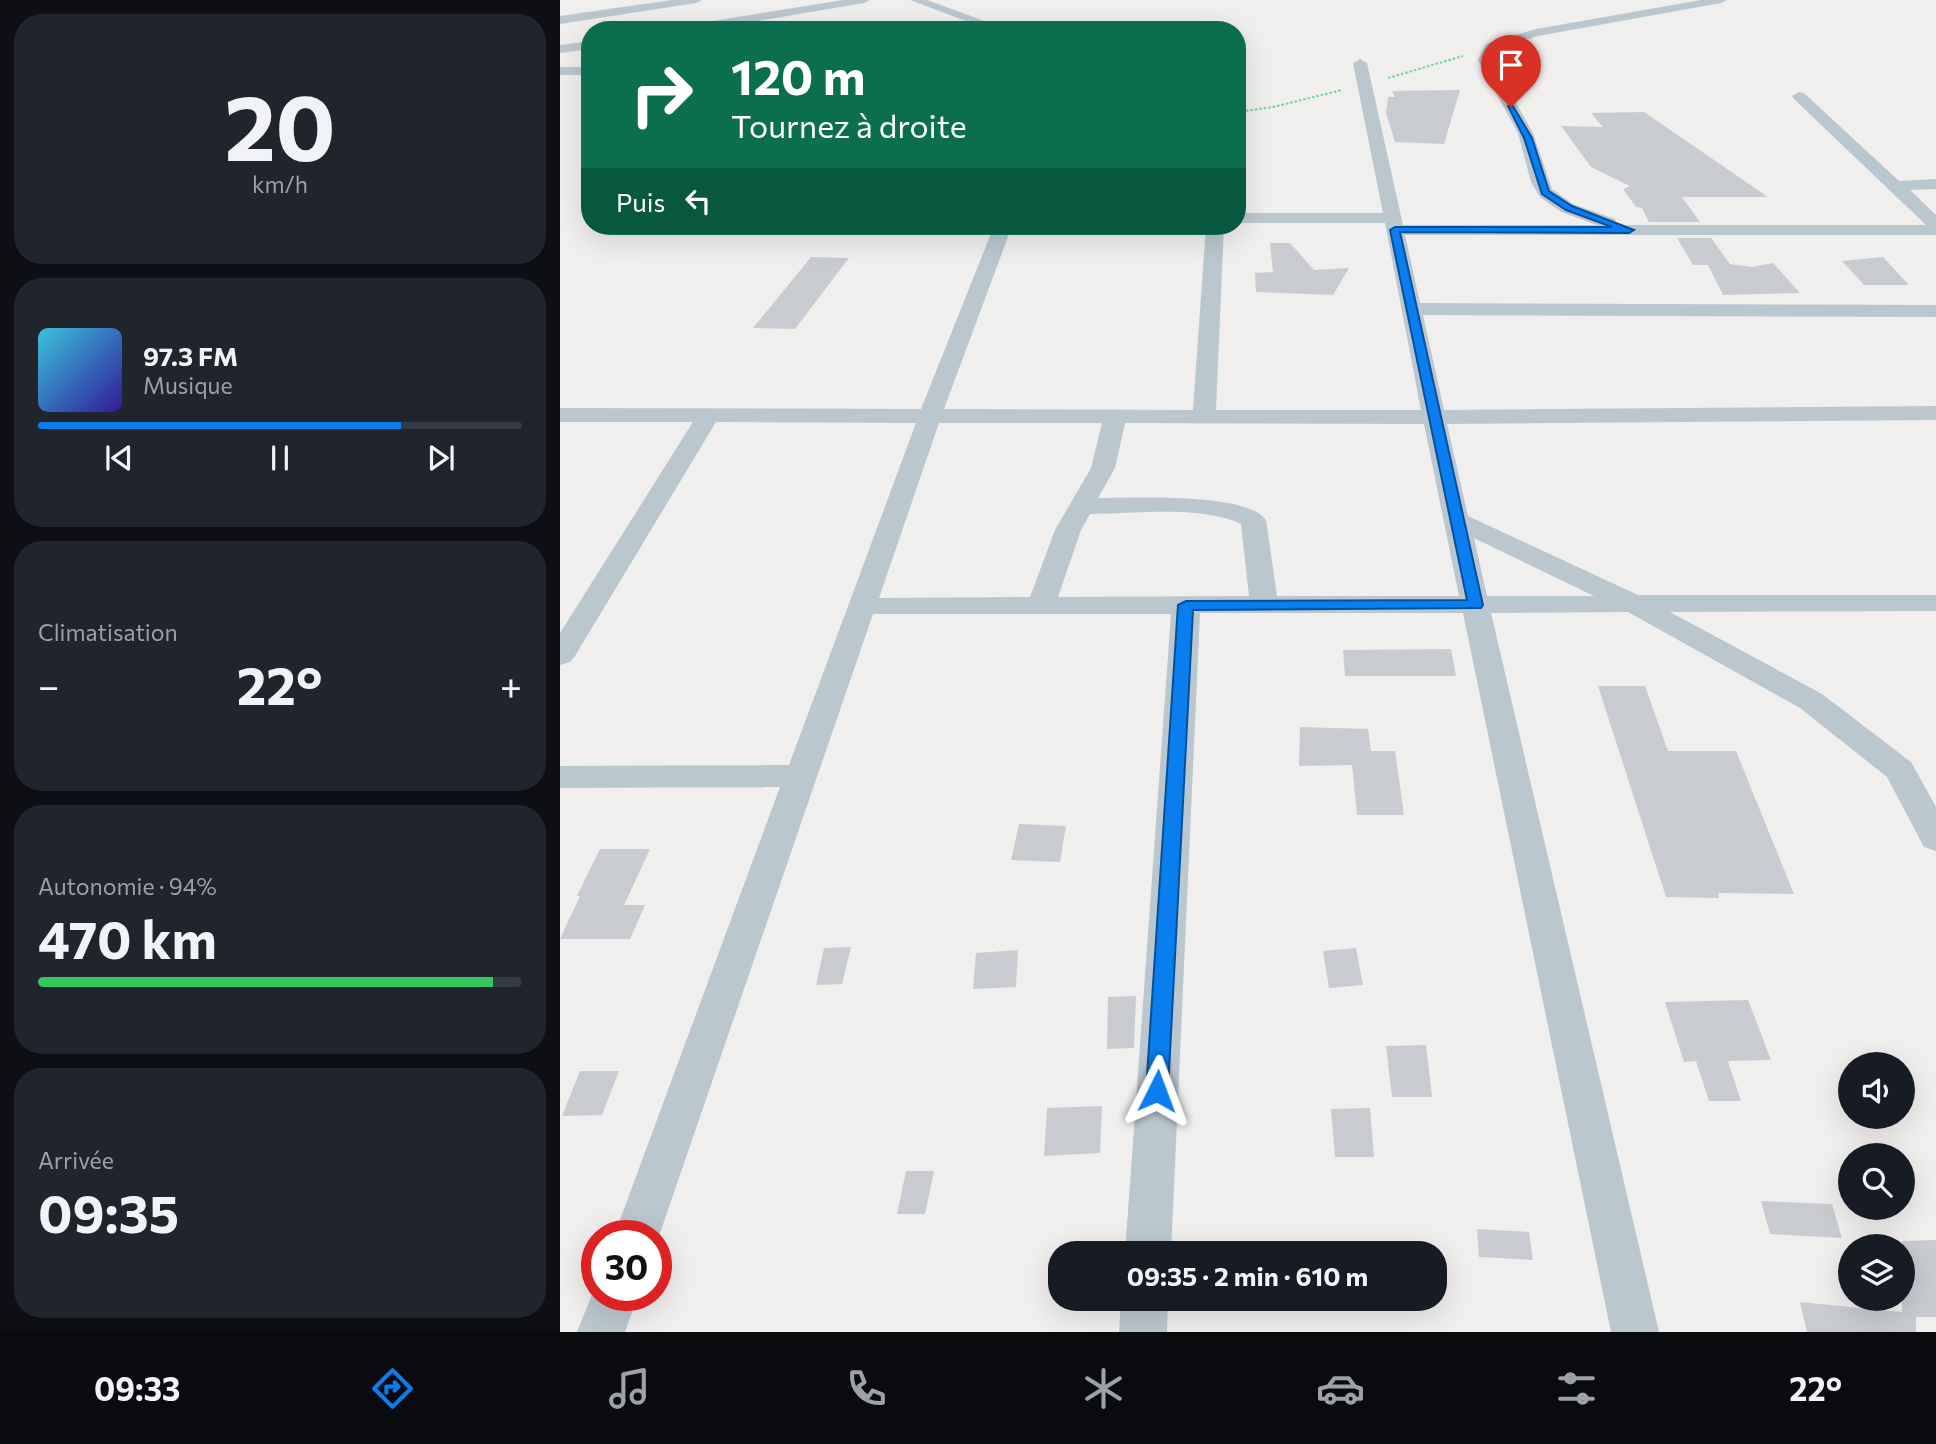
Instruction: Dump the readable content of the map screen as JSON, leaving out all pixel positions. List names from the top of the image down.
{
  "page": {
    "tile": [
      ["20", "km/h"],
      "Climatisation",
      ["Autonomie · 94%", "470 km"],
      ["Arrivée", "09:35"]
    ],
    "turn": ["120 m", "Tournez à droite"],
    "then": "Puis",
    "song": ["97.3 FM", "Musique"],
    "heat": ["−", "22°", "+"],
    "limit": "30",
    "trip": "09:35 · 2 min · 610 m",
    "tabs": ["09:33", "22°"]
  }
}
